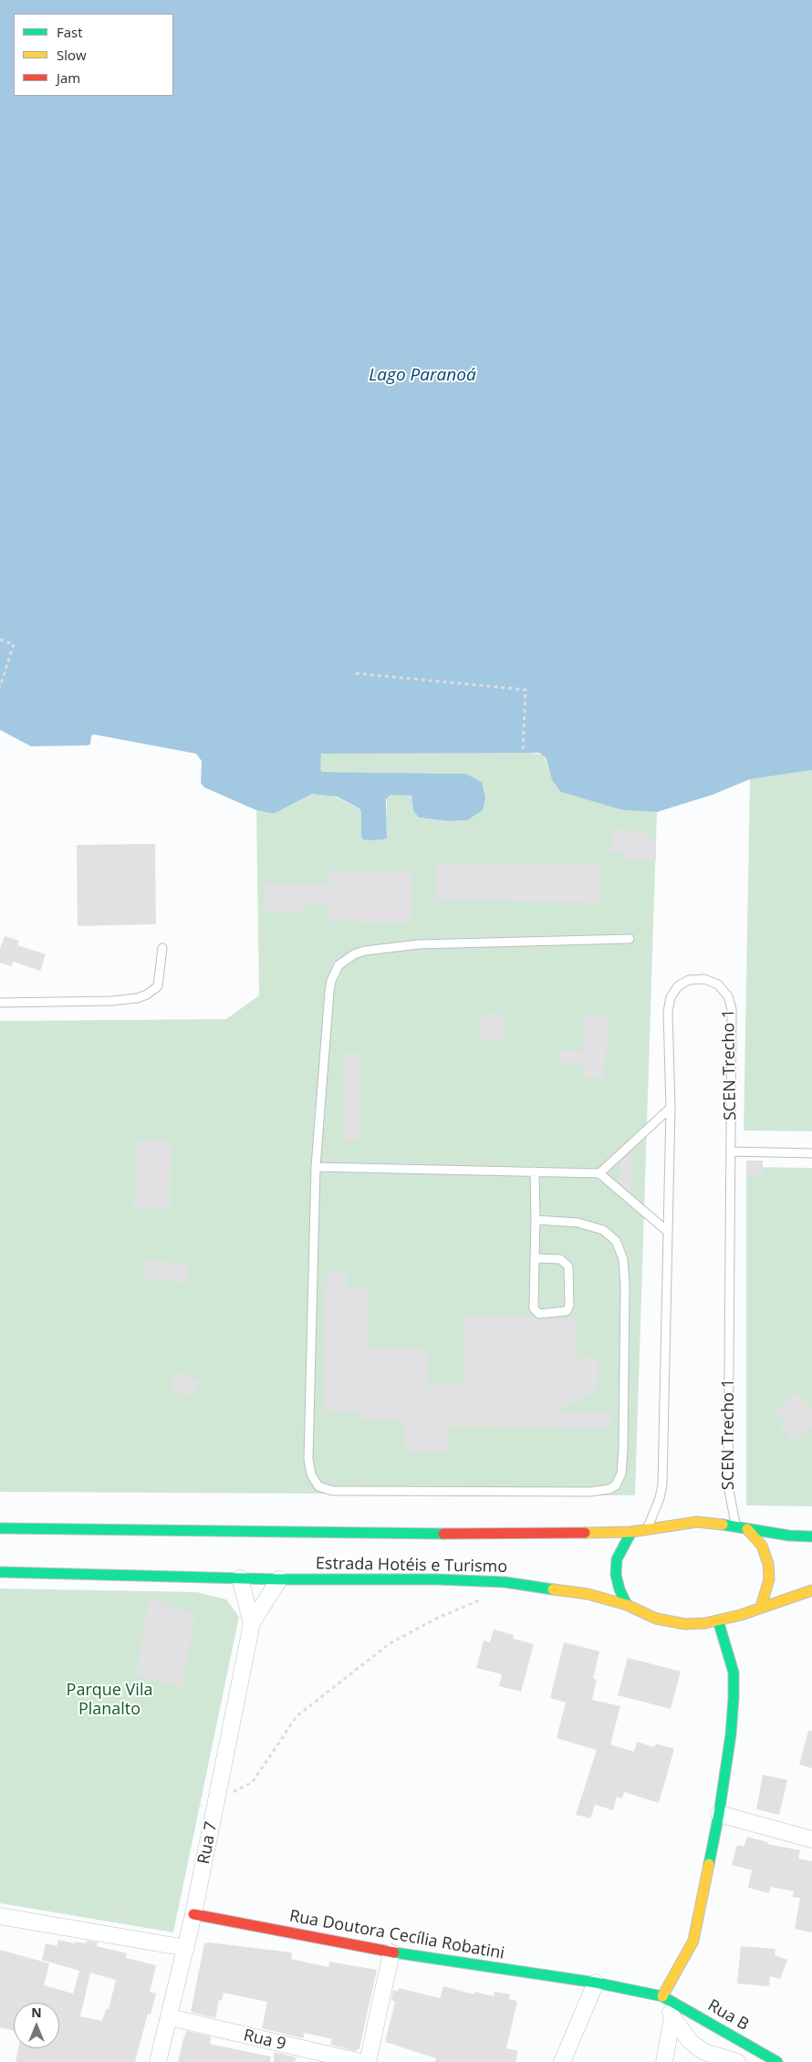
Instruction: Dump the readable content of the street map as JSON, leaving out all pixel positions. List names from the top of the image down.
{
  "streets": {
    "main road": ["Estrada Hotéis e Turismo", "Rua Doutora Cecília Robatini", "Rua B"],
    "street": ["Rua 7", "Rua 9"],
    "lane": ["SCEN Trecho 1"]
  },
  "crossings": [
    ["SCEN Trecho 1", "Estrada Hotéis e Turismo"],
    ["Estrada Hotéis e Turismo", "Rua 7"],
    ["Rua 7", "Rua Doutora Cecília Robatini"],
    ["Rua 7", "Rua 9"],
    ["Rua Doutora Cecília Robatini", "Rua B"]
  ],
  "water": ["Lago Paranoá"],
  "parks": ["Parque Vila Planalto"],
  "legend": ["Fast", "Slow", "Jam"],
  "north": "top"
}
